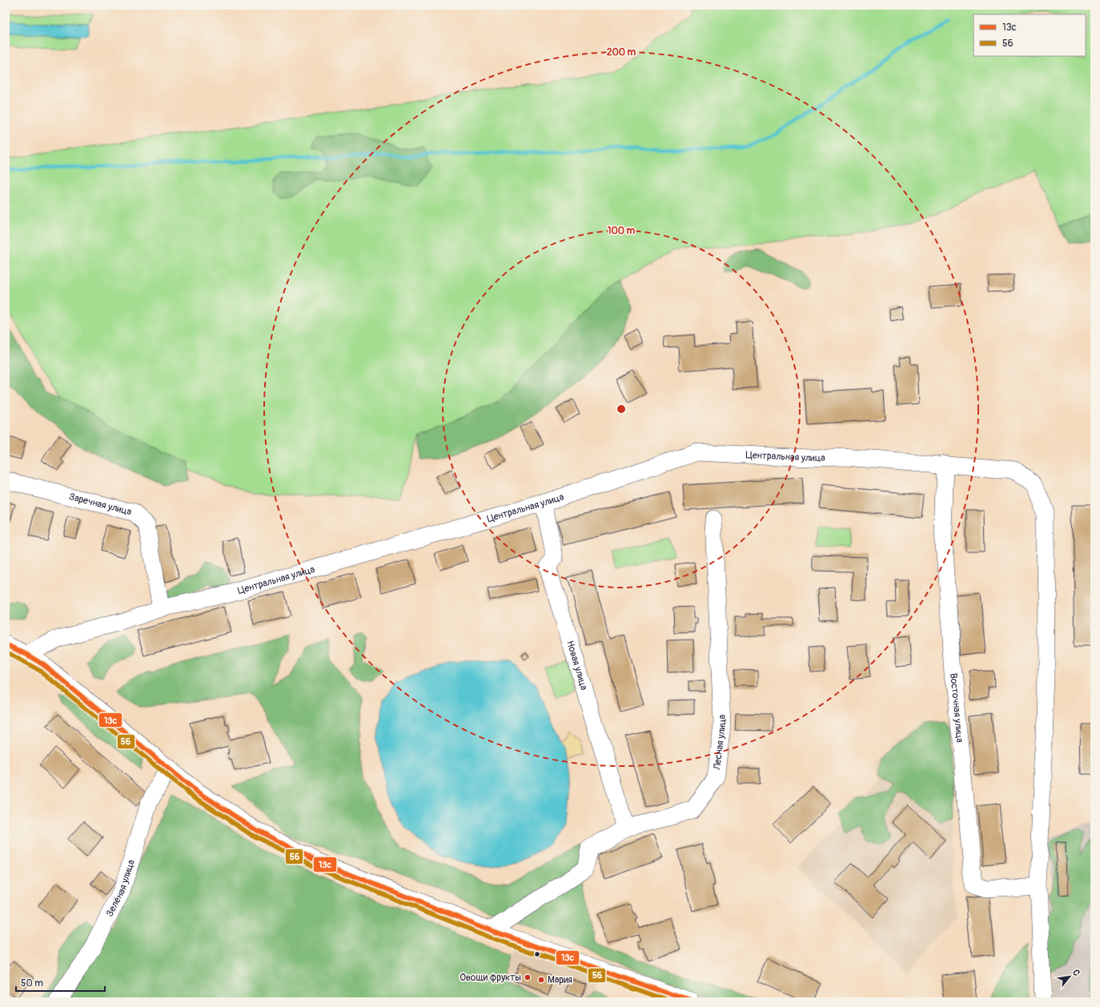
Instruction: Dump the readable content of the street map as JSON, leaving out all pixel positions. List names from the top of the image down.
{
  "streets": {
    "street": [
      "Центральная улица",
      "Заречная улица",
      "Новая улица",
      "Восточная улица",
      "Лесная улица",
      "Зелёная улица"
    ]
  },
  "crossings": [
    ["Центральная улица", "Заречная улица"],
    ["Центральная улица", "Новая улица"],
    ["Центральная улица", "Восточная улица"],
    ["Новая улица", "Лесная улица"]
  ],
  "places": ["Овощи фрукты", "Мария"],
  "lines": ["transit line 13с", "transit line 56"],
  "legend": ["13с", "56"],
  "scale_bar": "50 m",
  "north": "top right",
  "rings": ["200 m", "100 m"]
}
